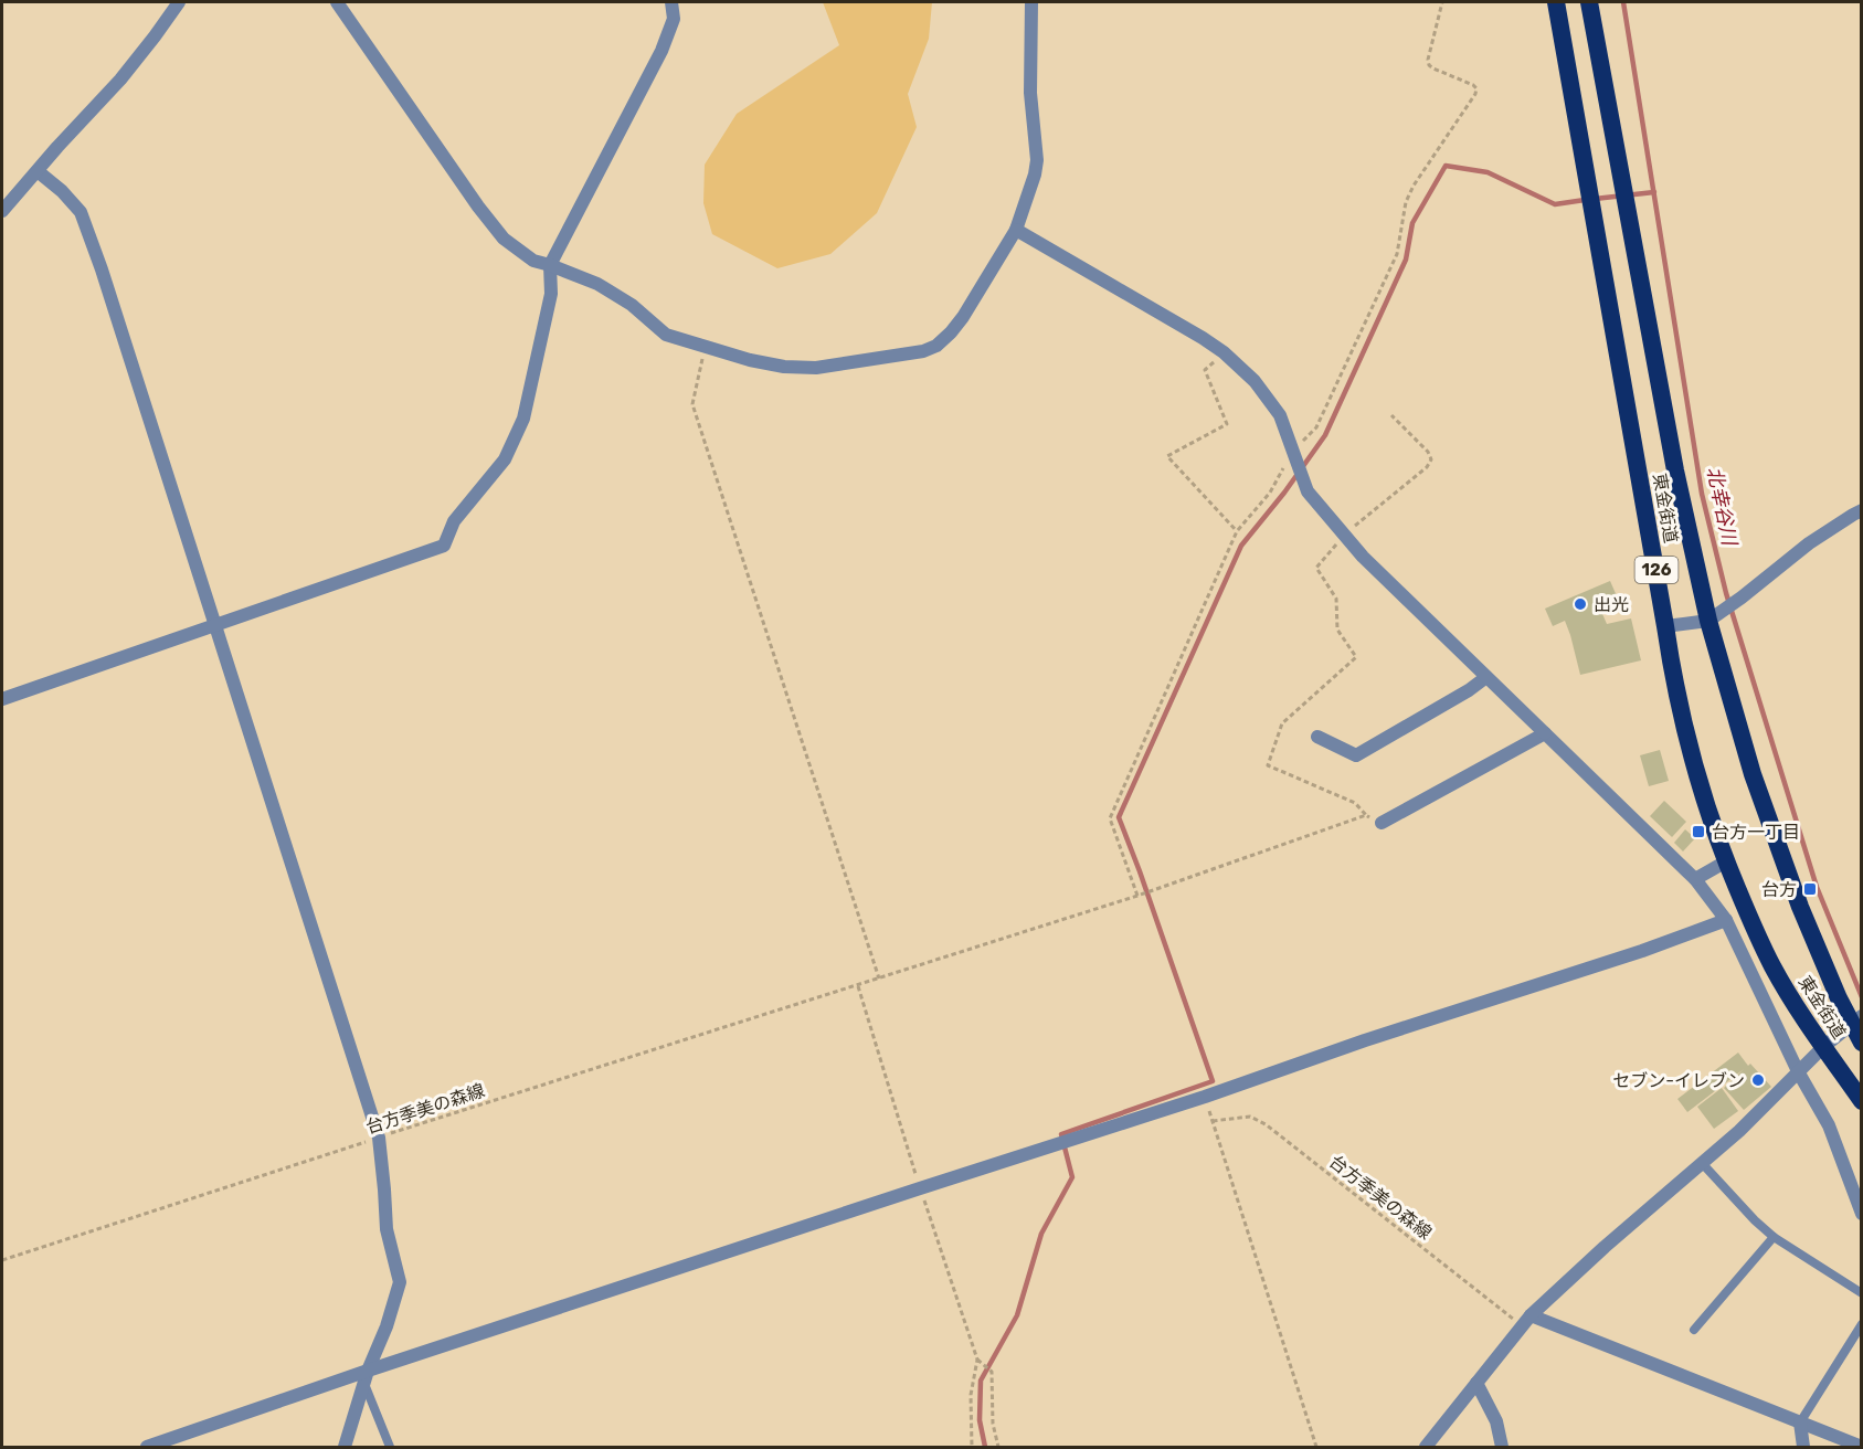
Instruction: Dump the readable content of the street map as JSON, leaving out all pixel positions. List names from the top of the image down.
{
  "streets": {
    "highway": ["東金街道", "126"],
    "path": ["台方季美の森線"]
  },
  "water": ["北幸谷川"],
  "places": {
    "other": ["出光", "セブン-イレブン"],
    "transit": ["台方一丁目", "台方"]
  }
}
